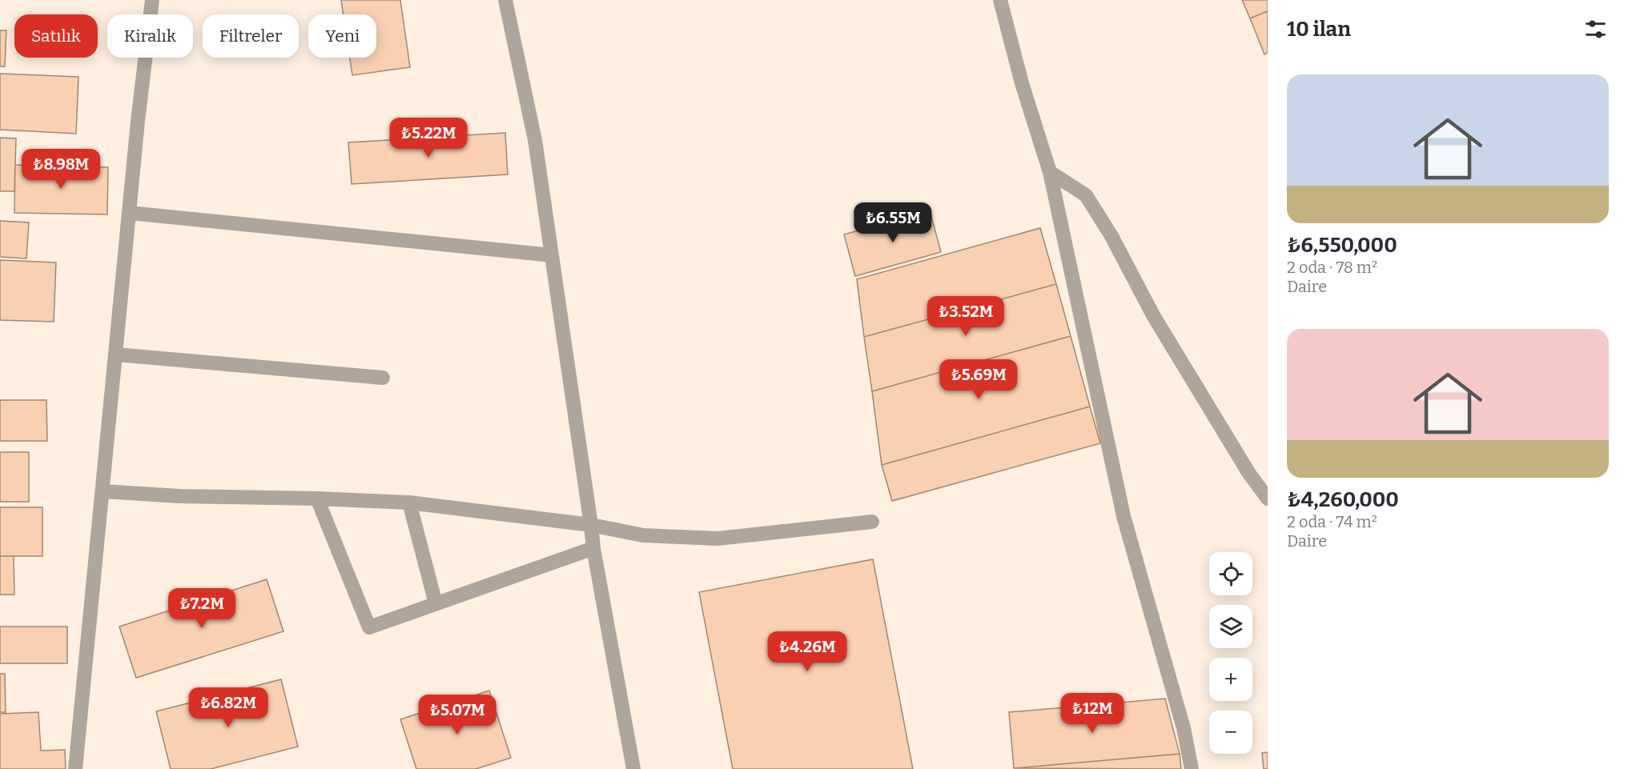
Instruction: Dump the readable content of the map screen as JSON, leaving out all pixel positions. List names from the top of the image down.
{
  "page": {
    "heading": "10 ilan",
    "chip": [
      "Satılık",
      "Kiralık",
      "Filtreler",
      "Yeni"
    ],
    "list": [
      {
        "name": "₺6,550,000",
        "note": "2 oda · 78 m² · Daire"
      },
      {
        "name": "₺4,260,000",
        "note": "2 oda · 74 m² · Daire"
      }
    ],
    "price": [
      "₺5.22M",
      "₺8.98M",
      "₺6.55M",
      "₺3.52M",
      "₺5.69M",
      "₺7.2M",
      "₺4.26M",
      "₺6.82M",
      "₺12M",
      "₺5.07M"
    ],
    "map_buttons": ["+", "−"]
  }
}
